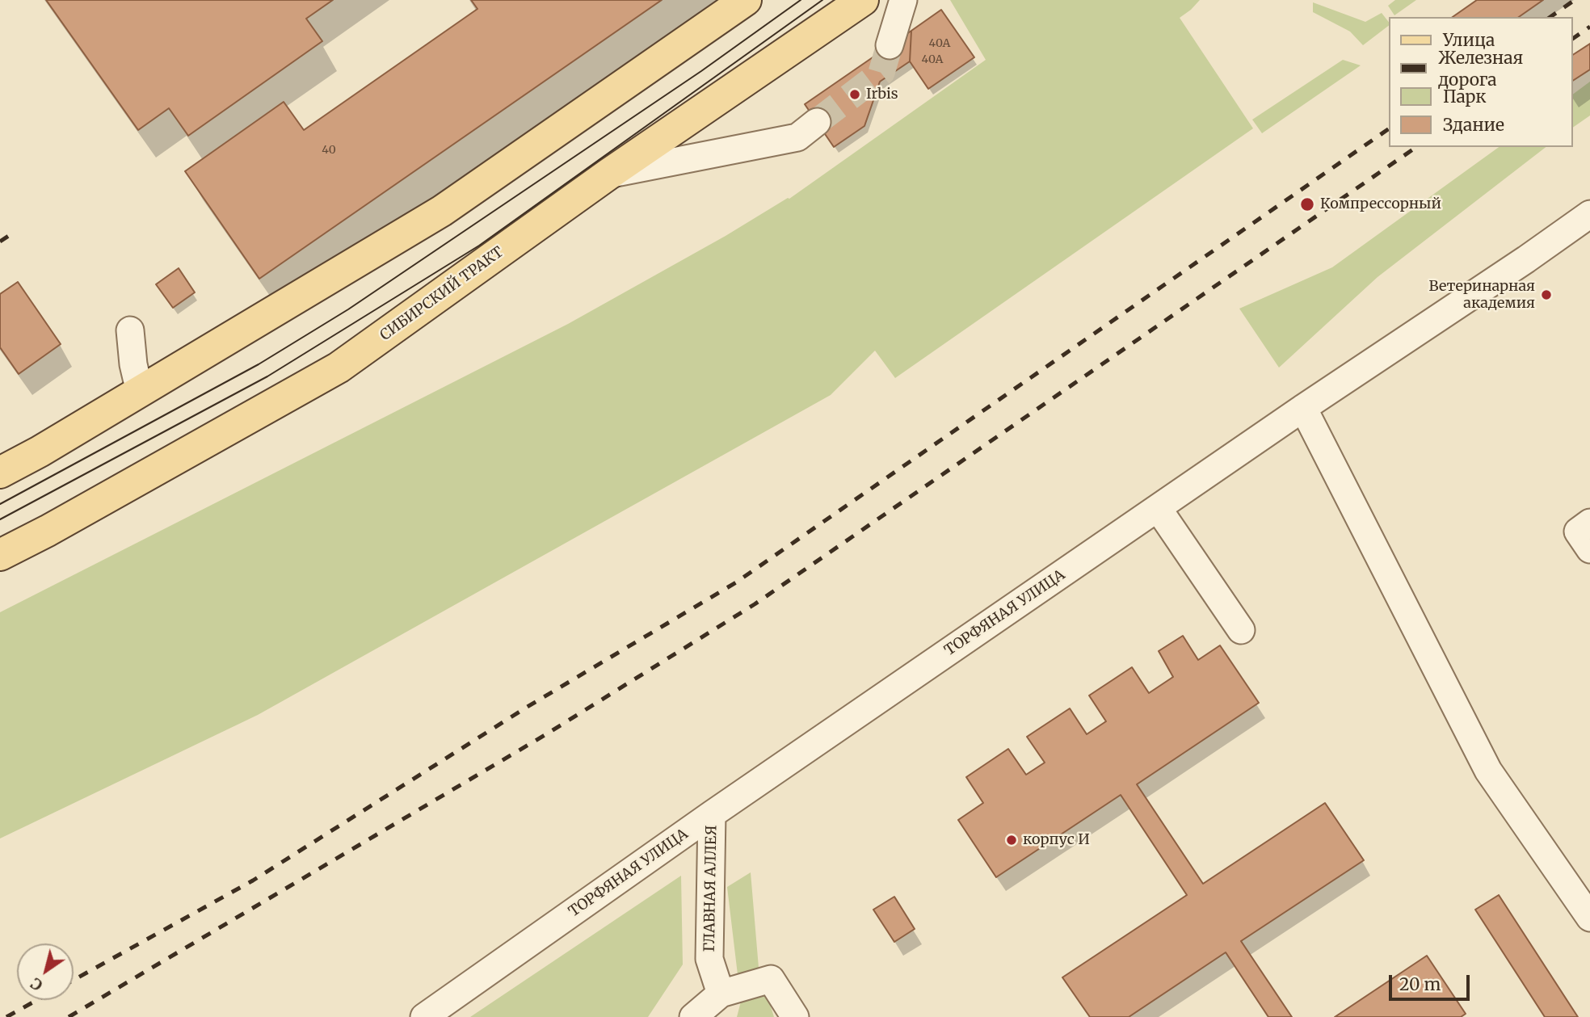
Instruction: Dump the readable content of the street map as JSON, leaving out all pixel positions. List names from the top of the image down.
{
  "streets": {
    "main road": ["СИБИРСКИЙ ТРАКТ"],
    "street": ["ТОРФЯНАЯ УЛИЦА", "ГЛАВНАЯ АЛЛЕЯ"]
  },
  "crossings": [
    ["ТОРФЯНАЯ УЛИЦА", "ГЛАВНАЯ АЛЛЕЯ"]
  ],
  "places": [
    "Irbis",
    "Компрессорный",
    "Ветеринарная академия",
    "корпус И"
  ],
  "house_numbers": ["40А", "40А", "40"],
  "legend": [
    "Улица",
    "Железная дорога",
    "Парк",
    "Здание"
  ],
  "scale_bar": "20 m",
  "north": "bottom left"
}
